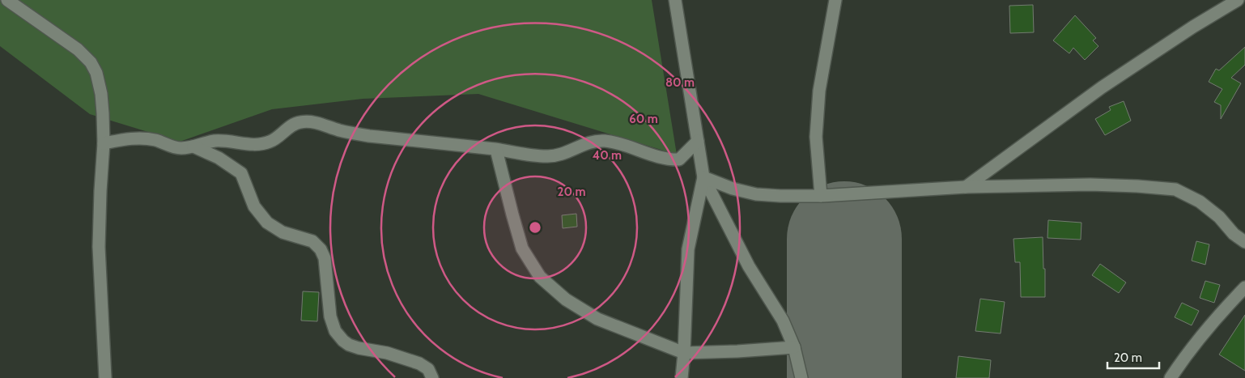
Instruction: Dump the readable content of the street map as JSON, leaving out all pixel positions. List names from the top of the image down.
{
  "scale_bar": "20 m",
  "rings": [
    "80 m",
    "60 m",
    "40 m",
    "20 m"
  ]
}
